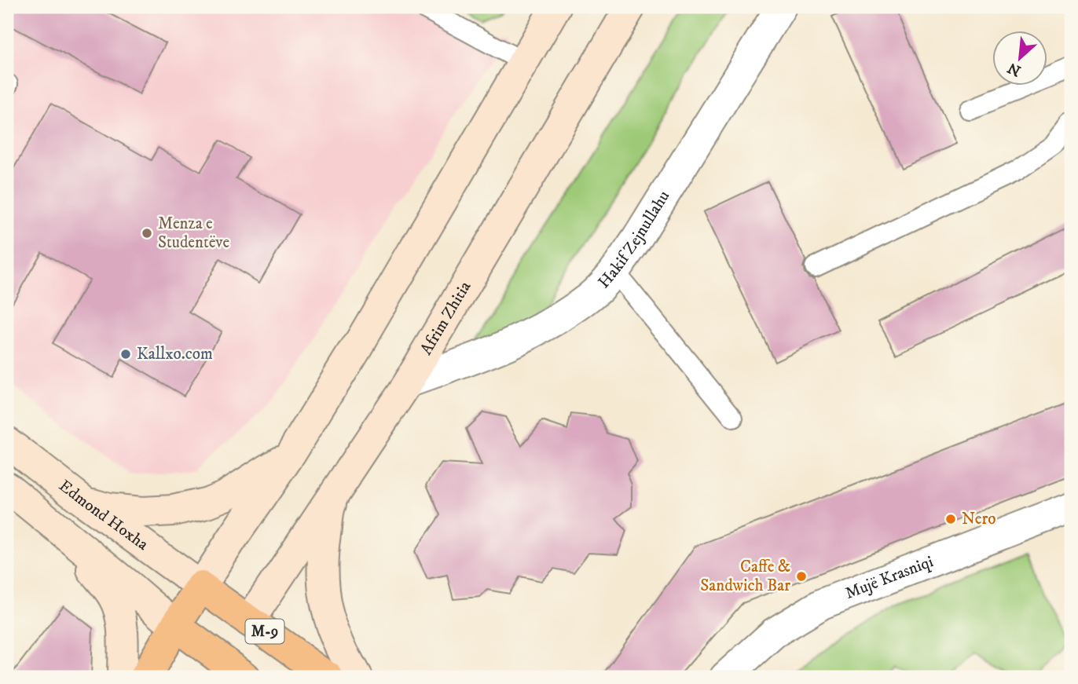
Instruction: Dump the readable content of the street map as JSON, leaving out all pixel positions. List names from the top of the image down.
{
  "streets": {
    "main road": ["Afrim Zhitia", "Edmond Hoxha", "M-9"],
    "street": ["Hakif Zejnullahu", "Mujë Krasniqi"]
  },
  "crossings": [
    ["Hakif Zejnullahu", "Afrim Zhitia"],
    ["Afrim Zhitia", "M-9"],
    ["Edmond Hoxha", "M-9"]
  ],
  "places": [
    "Menza e Studentëve",
    "Kallxo.com",
    "Nero",
    "Caffe & Sandwich Bar"
  ],
  "north": "bottom left"
}
